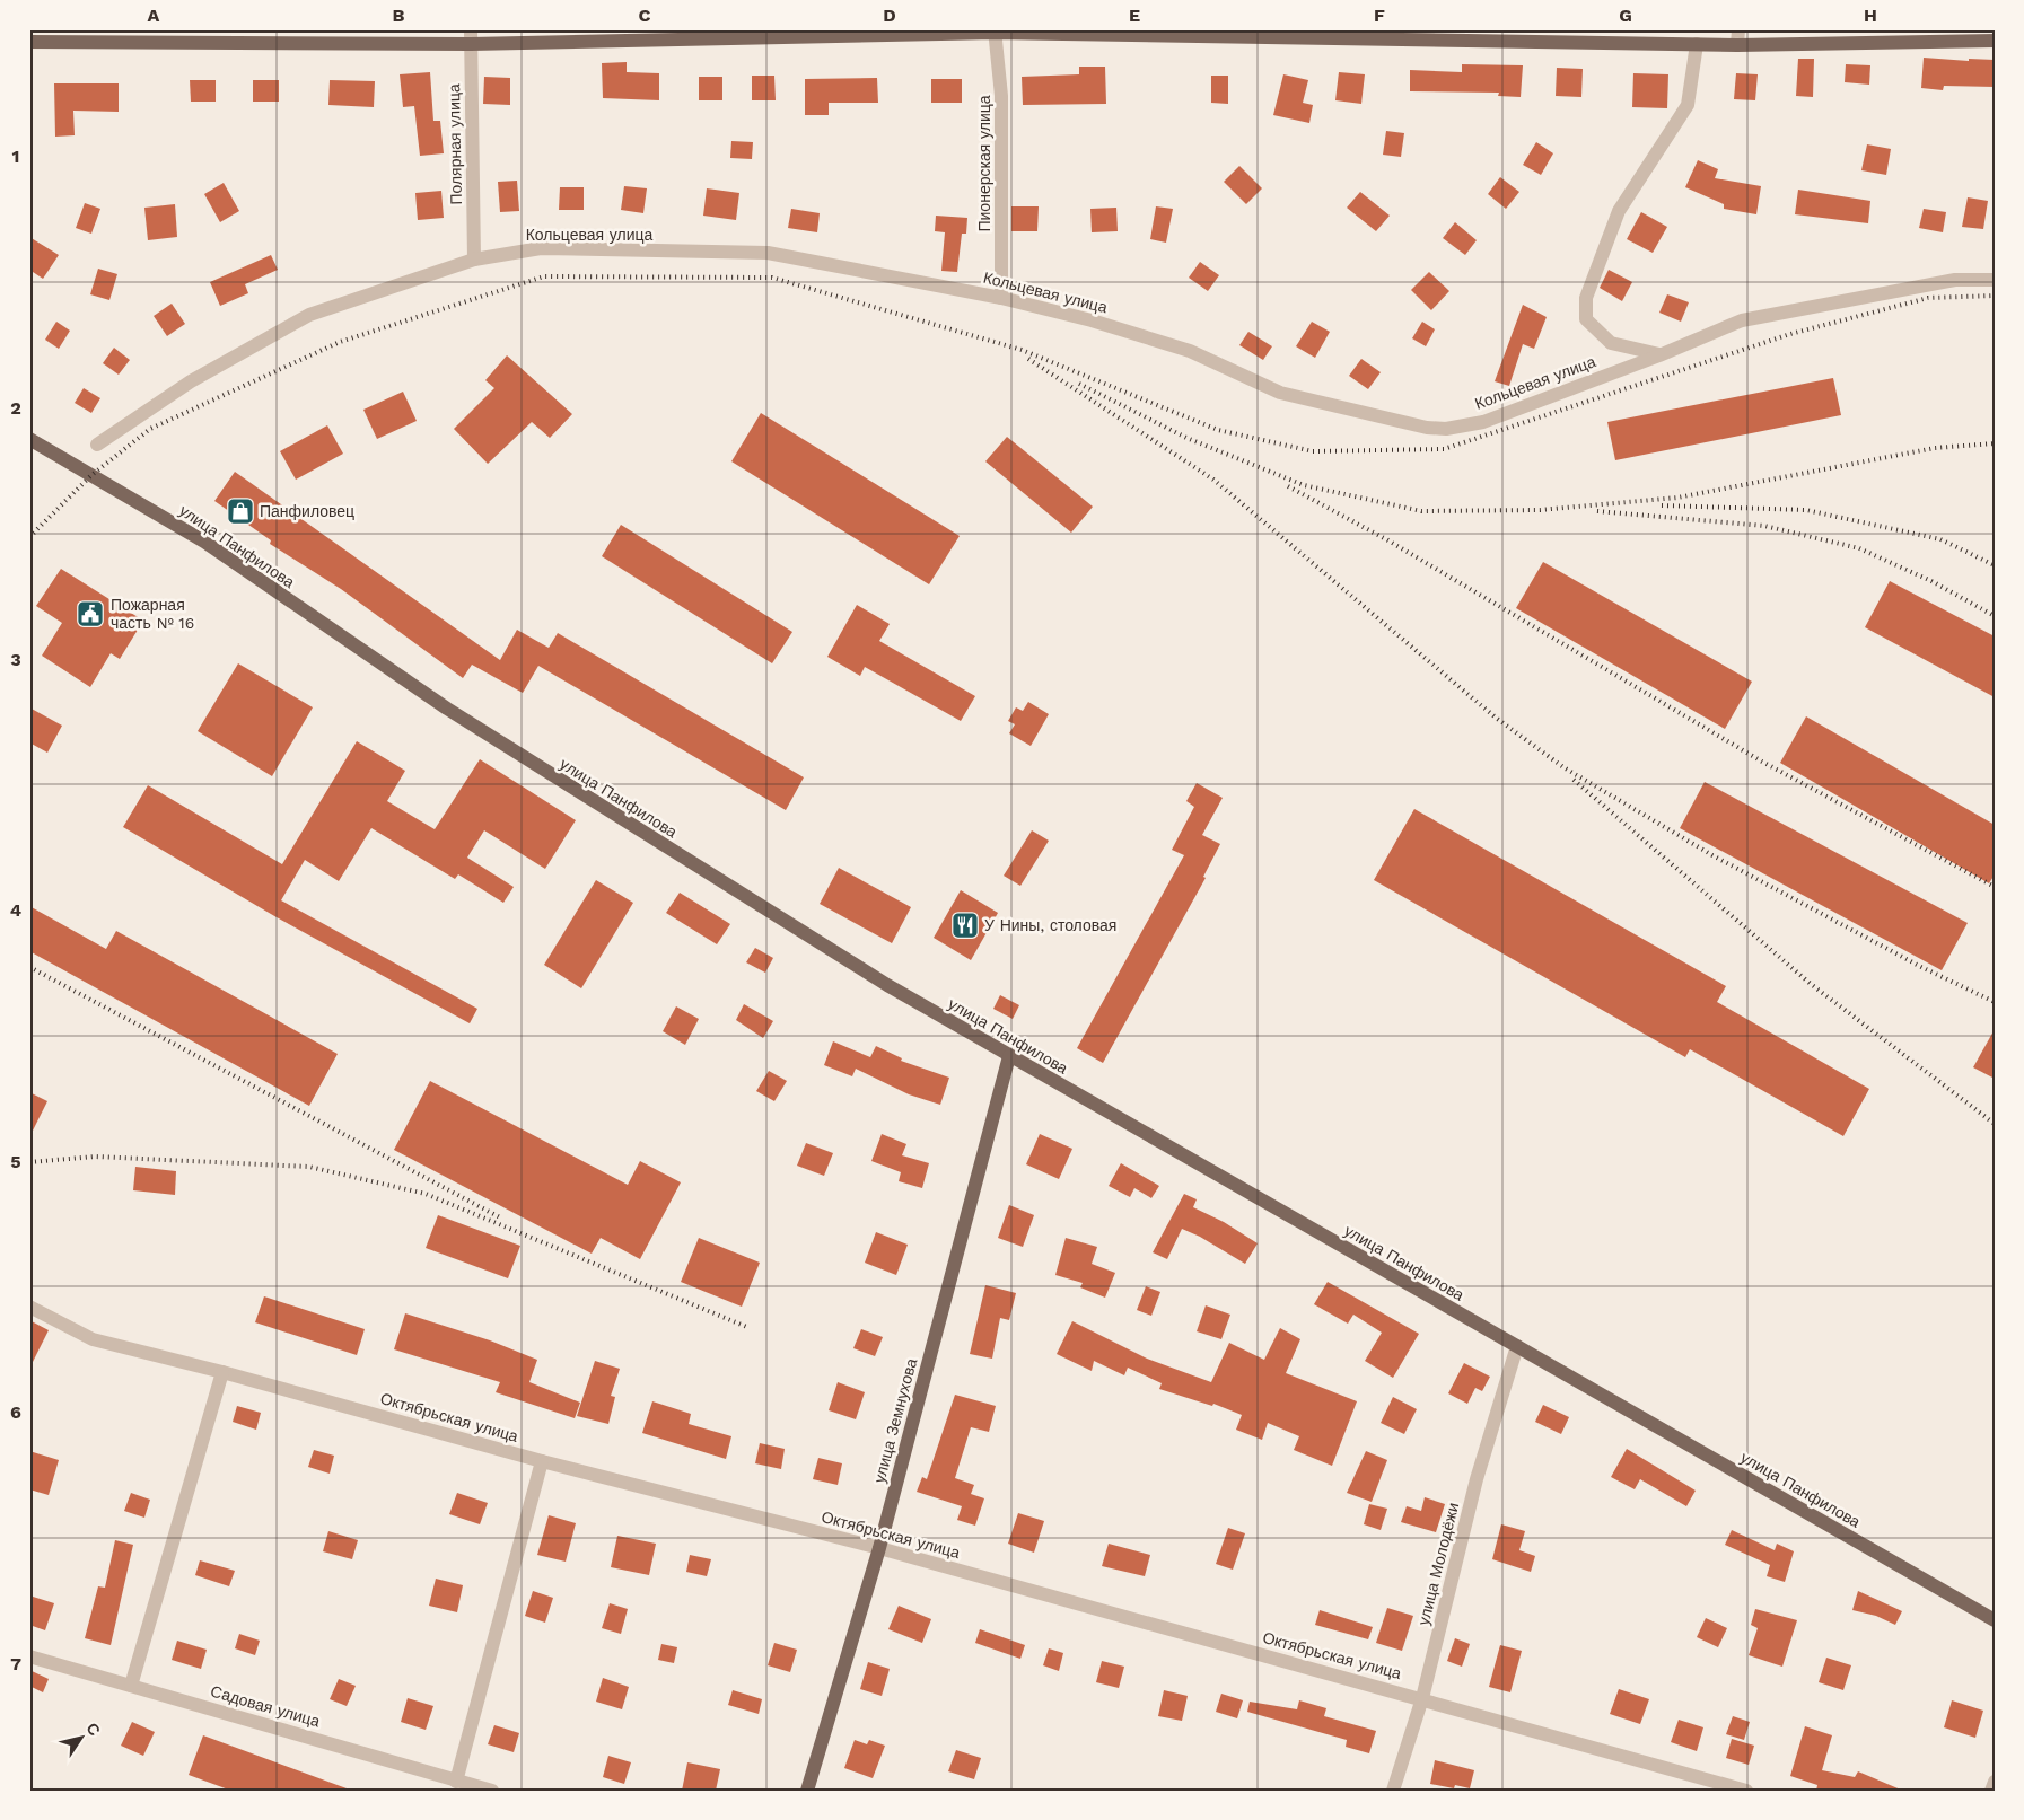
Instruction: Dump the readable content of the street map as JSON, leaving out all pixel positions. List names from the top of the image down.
{
  "streets": {
    "main road": ["улица Панфилова", "улица Земнухова"],
    "street": [
      "Полярная улица",
      "Пионерская улица",
      "Кольцевая улица",
      "Октябрьская улица",
      "улица Молодёжи",
      "Садовая улица"
    ]
  },
  "crossings": [
    ["Полярная улица", "Кольцевая улица"],
    ["Пионерская улица", "Кольцевая улица"],
    ["улица Панфилова", "улица Земнухова"],
    ["улица Панфилова", "улица Молодёжи"],
    ["Октябрьская улица", "улица Земнухова"],
    ["Октябрьская улица", "улица Молодёжи"]
  ],
  "places": {
    "shop": ["Панфиловец"],
    "public building": ["Пожарная часть № 16"],
    "restaurant": ["У Нины, столовая"]
  },
  "north": "top right",
  "grid": {
    "columns": [
      "A",
      "B",
      "C",
      "D",
      "E",
      "F",
      "G",
      "H"
    ],
    "rows": [
      "1",
      "2",
      "3",
      "4",
      "5",
      "6",
      "7"
    ]
  }
}
